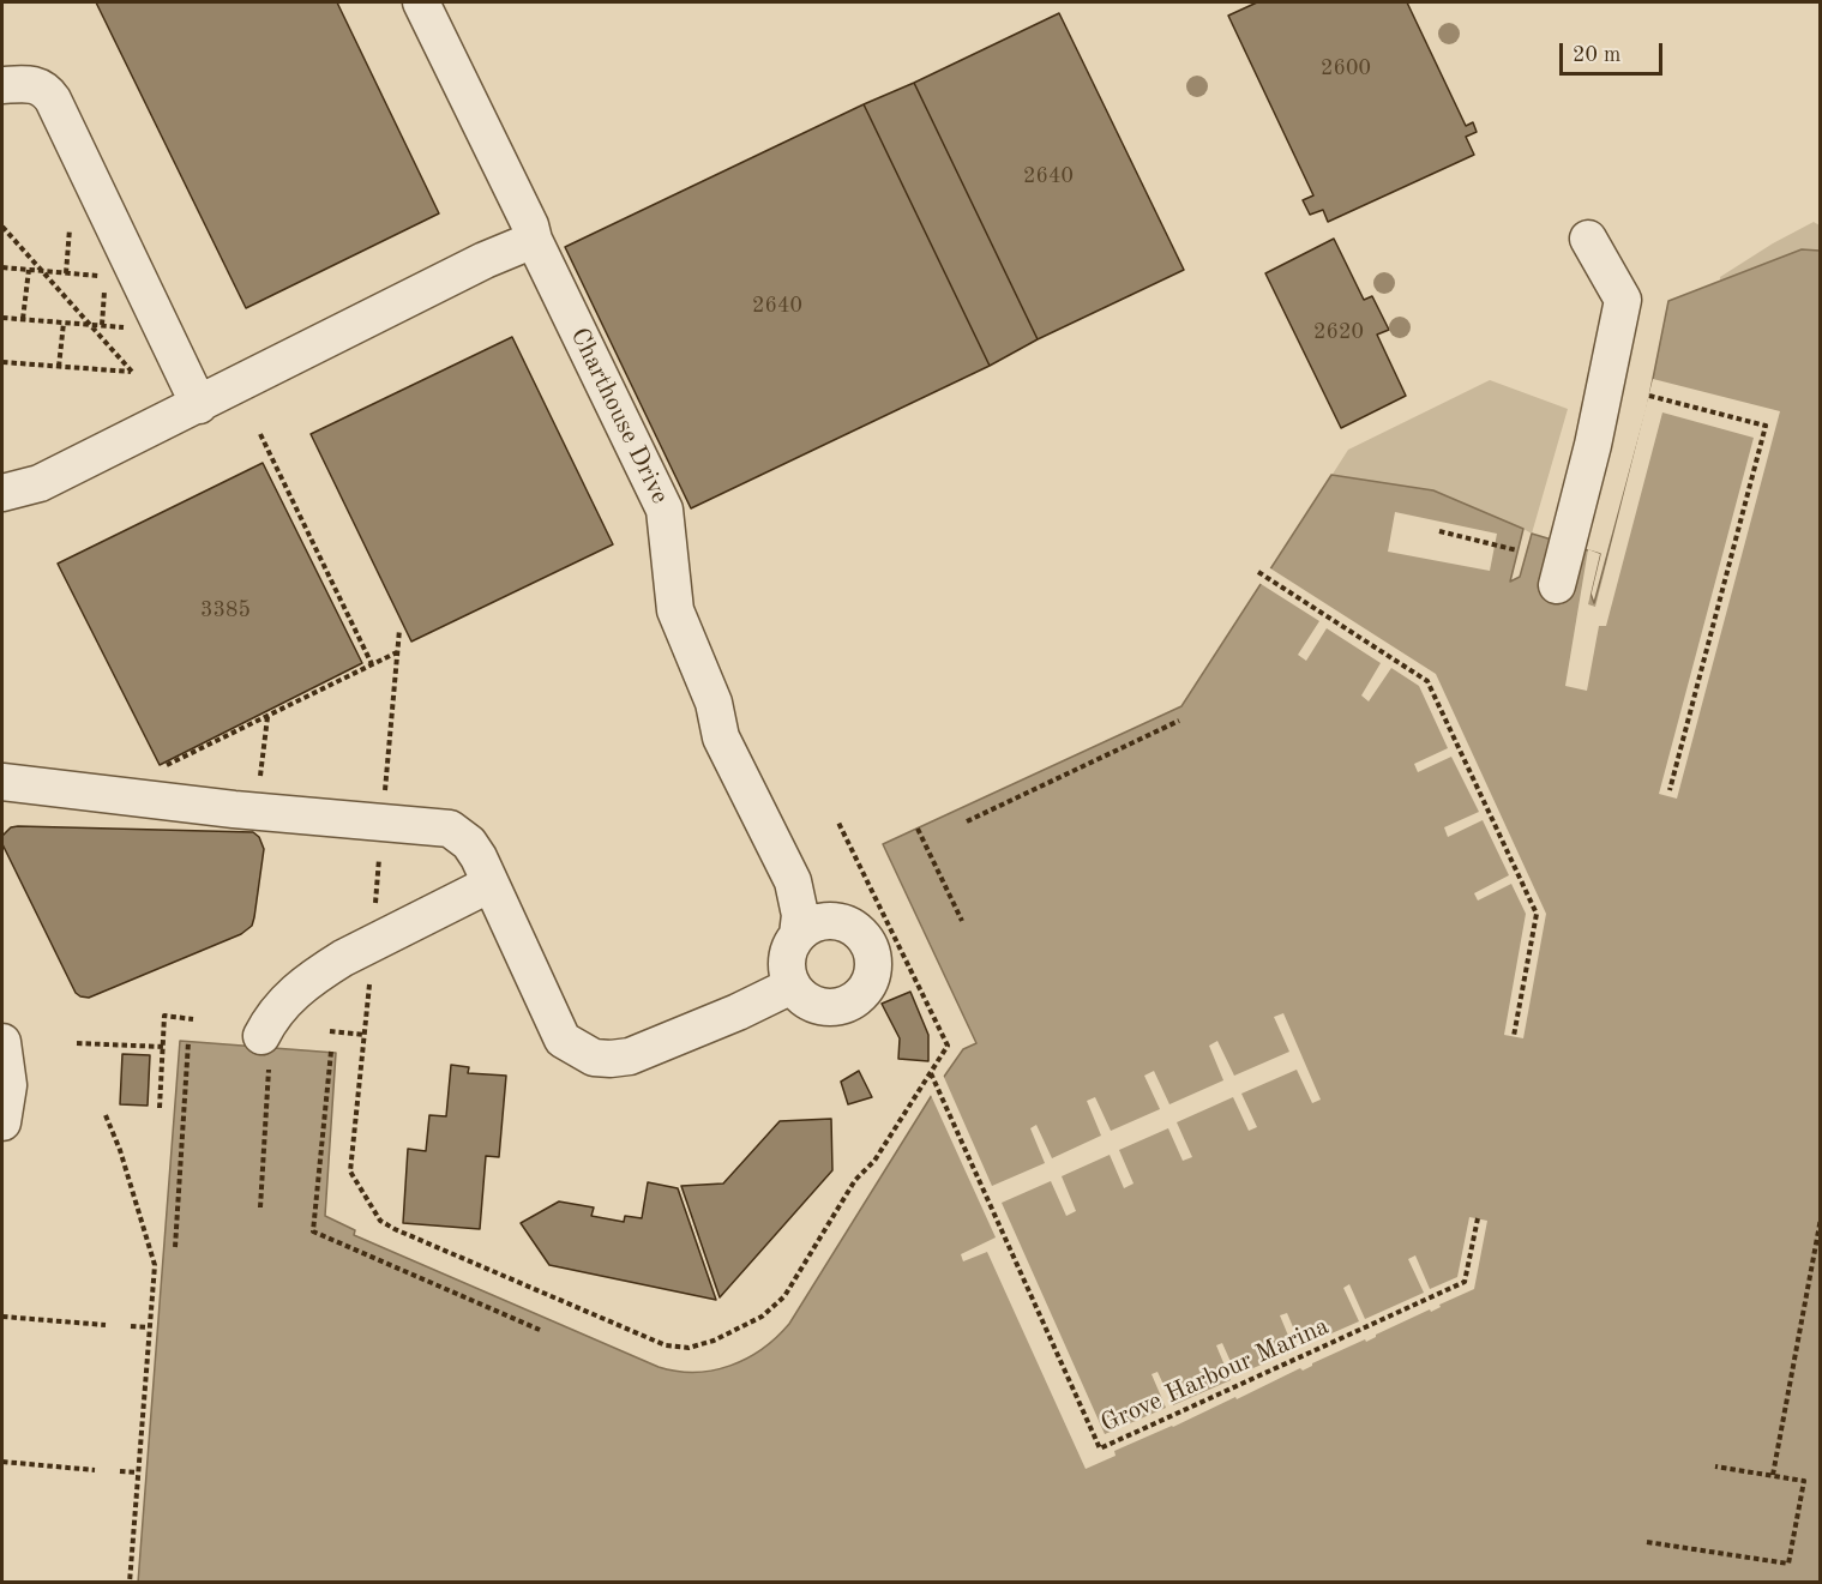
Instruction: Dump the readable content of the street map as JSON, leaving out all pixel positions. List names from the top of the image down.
{
  "streets": {
    "street": ["Charthouse Drive"],
    "path": ["Grove Harbour Marina"]
  },
  "house_numbers": [
    "2600",
    "2640",
    "2640",
    "2620",
    "3385"
  ],
  "scale_bar": "20 m"
}
